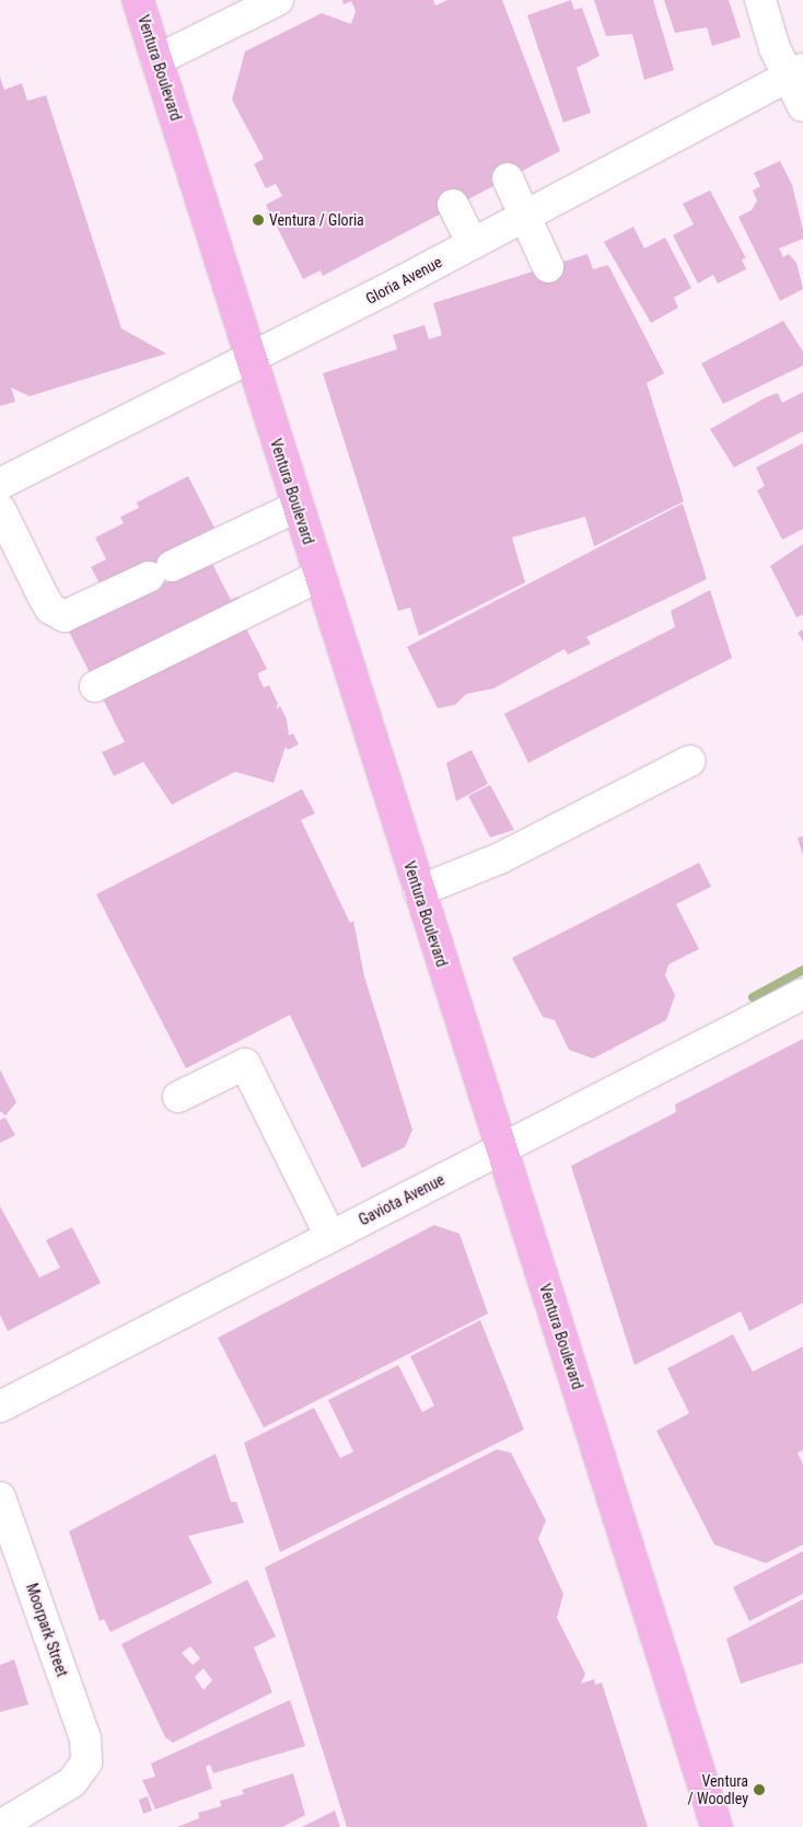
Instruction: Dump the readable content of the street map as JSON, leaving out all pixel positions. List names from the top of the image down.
{
  "streets": {
    "main road": ["Ventura Boulevard"],
    "street": ["Gloria Avenue", "Gaviota Avenue", "Moorpark Street"]
  },
  "crossings": [
    ["Ventura Boulevard", "Gloria Avenue"],
    ["Ventura Boulevard", "Gaviota Avenue"]
  ],
  "places": ["Ventura / Gloria", "Ventura / Woodley"]
}
